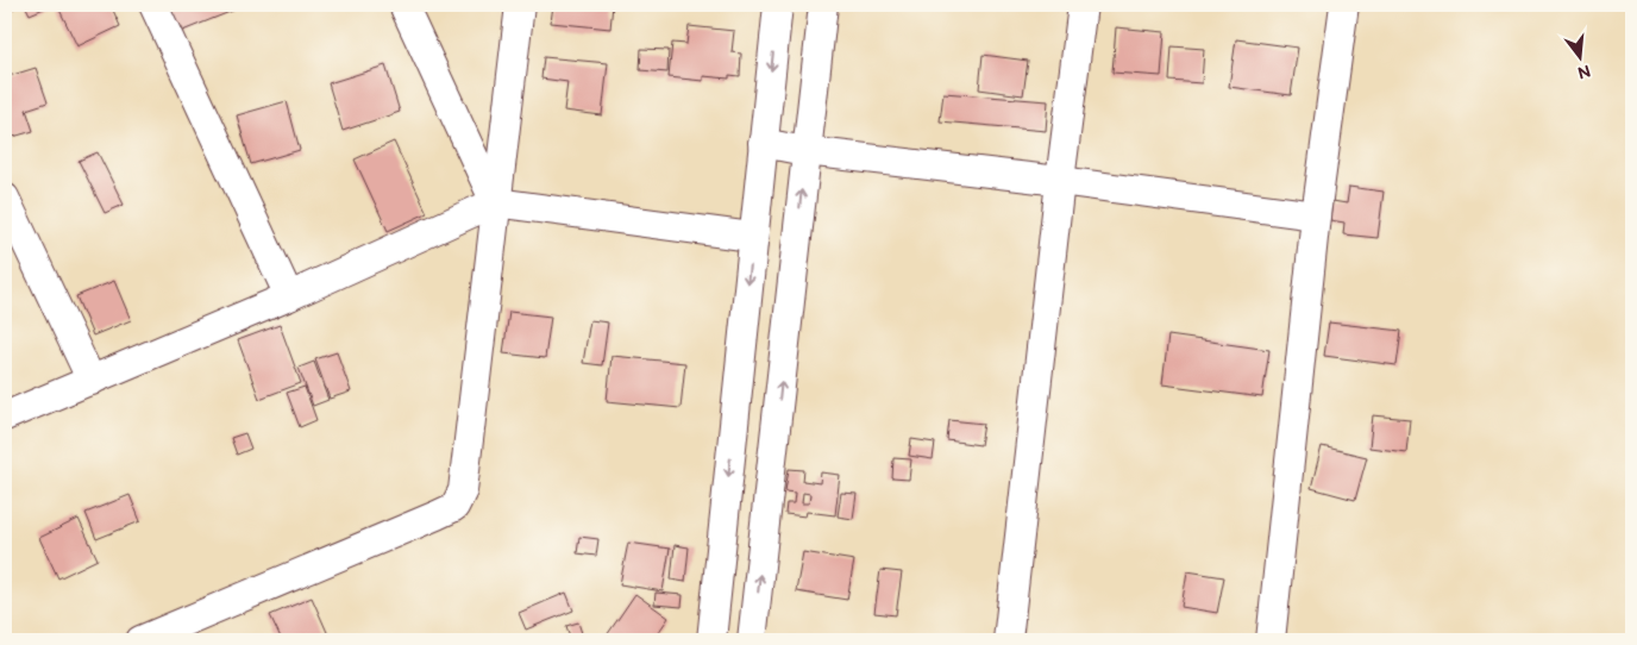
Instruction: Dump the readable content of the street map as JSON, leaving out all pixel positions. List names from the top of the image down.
{
  "north": "bottom"
}
